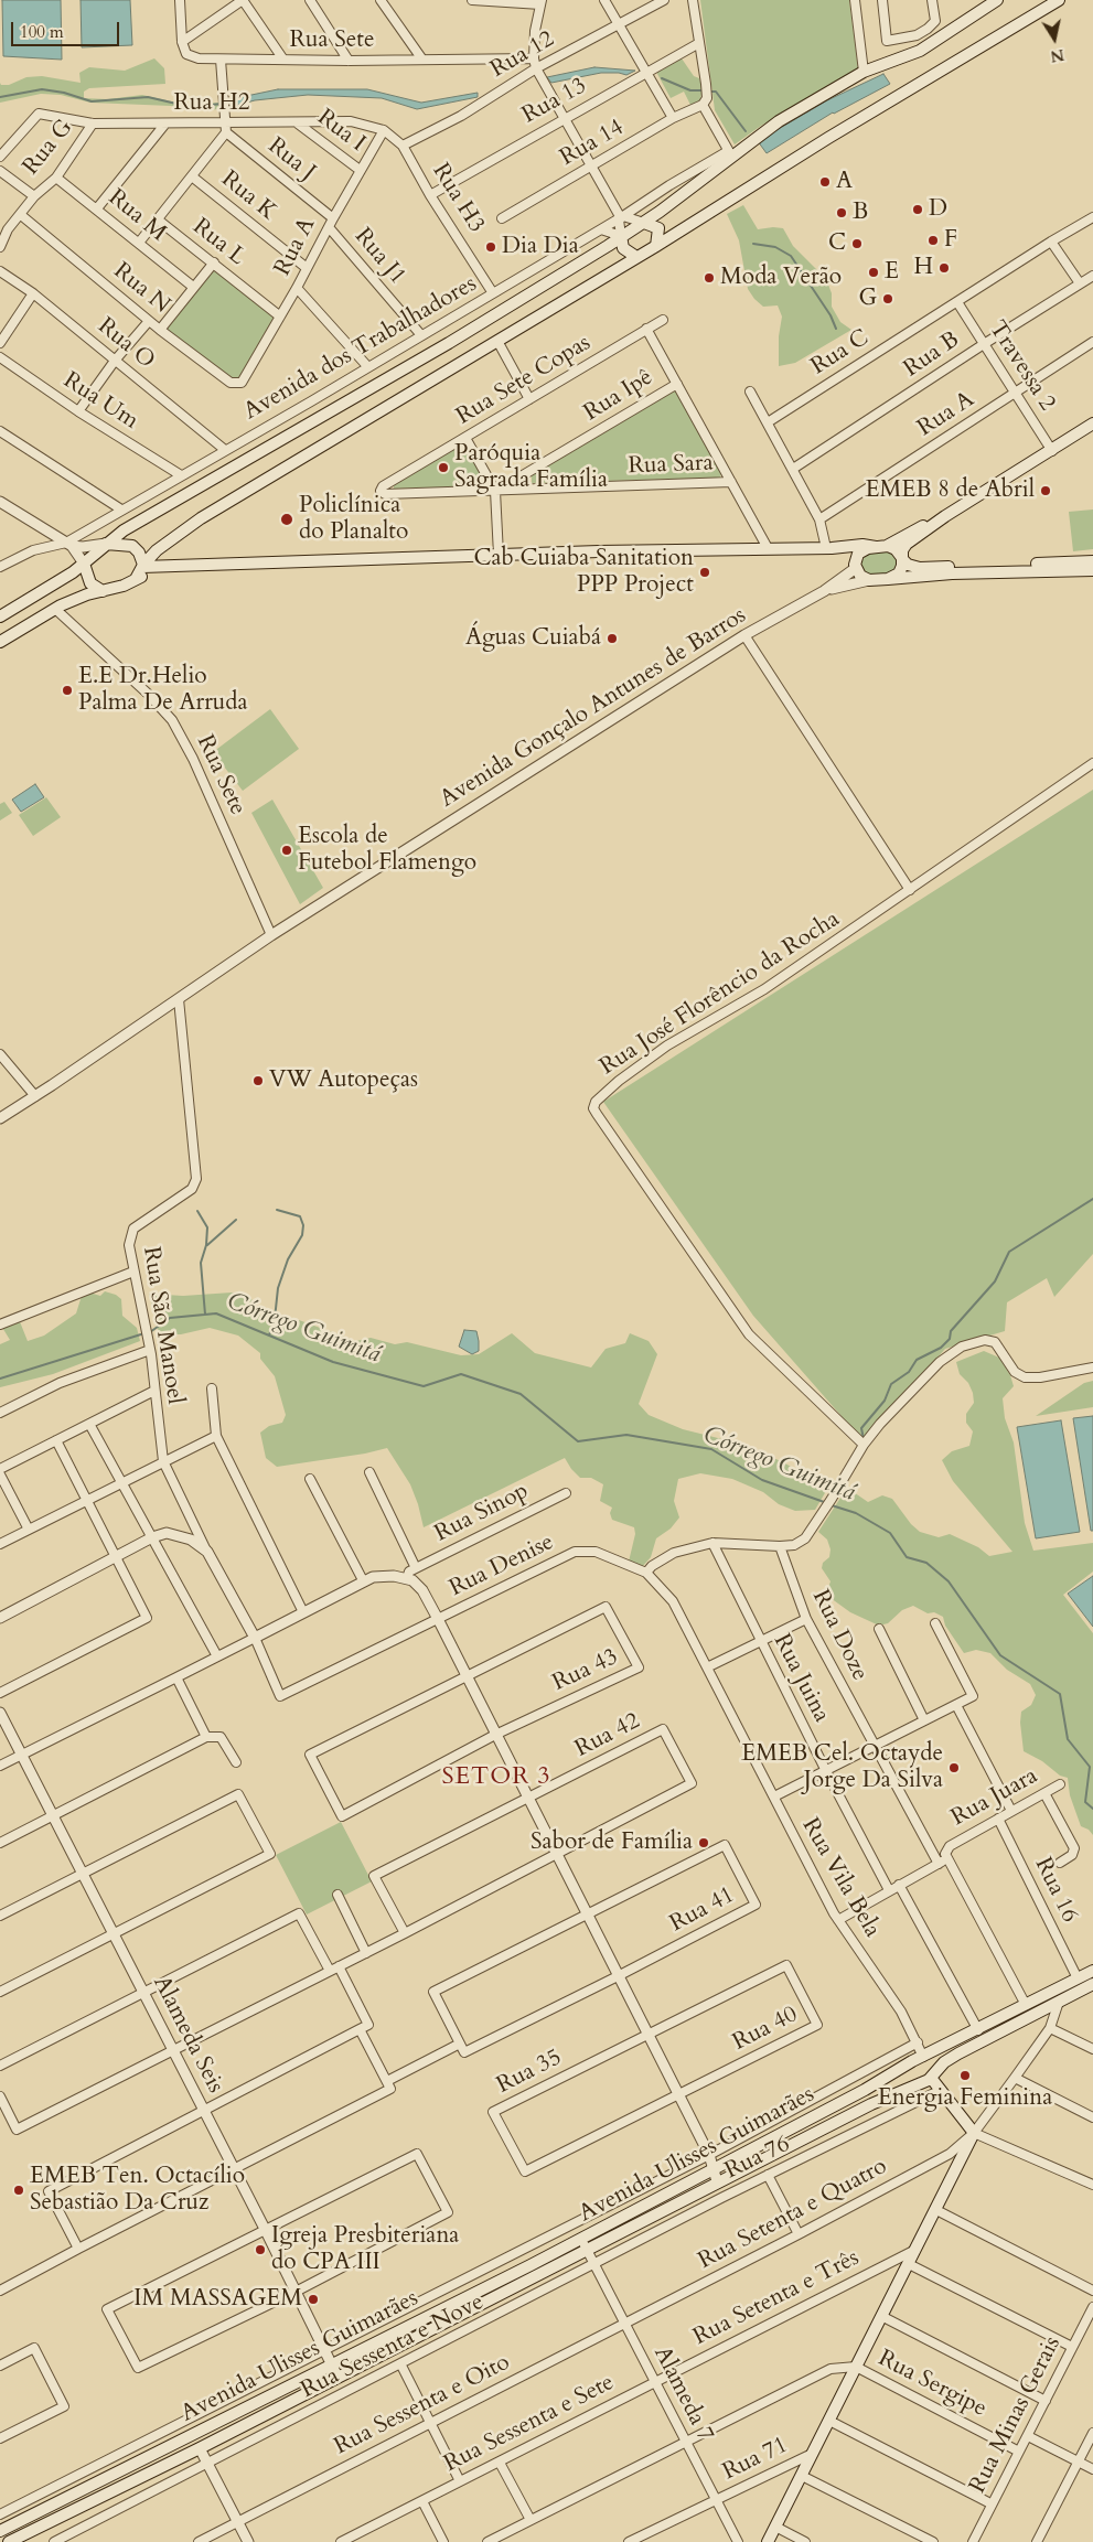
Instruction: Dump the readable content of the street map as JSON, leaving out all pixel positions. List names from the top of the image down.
{
  "streets": {
    "main road": ["Avenida Ulisses Guimarães"],
    "street": [
      "Rua Sete",
      "Rua 12",
      "Rua 13",
      "Rua H2",
      "Rua I",
      "Rua 14",
      "Rua G",
      "Rua J",
      "Rua K",
      "Rua H3",
      "Rua M",
      "Rua L",
      "Rua A",
      "Rua J1",
      "Rua N",
      "Rua O",
      "Avenida dos Trabalhadores",
      "Rua C",
      "Rua B",
      "Travessa 2",
      "Rua Sete Copas",
      "Rua Ipê",
      "Rua Um",
      "Rua Sara",
      "Avenida Gonçalo Antunes de Barros",
      "Rua José Florêncio da Rocha",
      "Rua São Manoel",
      "Rua Sinop",
      "Rua Denise",
      "Rua Doze",
      "Rua 43",
      "Rua Juina",
      "Rua 42",
      "Rua Juara",
      "Rua Vila Bela",
      "Rua 16",
      "Rua 41",
      "Rua 40",
      "Alameda Seis",
      "Rua 35",
      "Rua 76",
      "Rua Setenta e Quatro",
      "Rua Setenta e Três",
      "Rua Sessenta e Nove",
      "Rua Sergipe",
      "Alameda 7",
      "Rua Sessenta e Oito",
      "Rua Minas Gerais",
      "Rua Sessenta e Sete",
      "Rua 71"
    ]
  },
  "crossings": [
    ["Rua Sete", "Avenida Gonçalo Antunes de Barros"],
    ["Rua 12", "Rua H3"],
    ["Rua 13", "Rua H3"],
    ["Rua H2", "Rua I"],
    ["Rua H2", "Rua G"],
    ["Rua H2", "Rua H3"],
    ["Rua H2", "Rua A"],
    ["Rua I", "Rua A"],
    ["Rua G", "Rua M"],
    ["Rua J", "Rua A"],
    ["Rua K", "Rua A"],
    ["Rua H3", "Rua A"],
    ["Rua H3", "Avenida dos Trabalhadores"],
    ["Rua L", "Rua A"],
    ["Rua A", "Rua J1"],
    ["Rua A", "Rua N"],
    ["Rua A", "Travessa 2"],
    ["Rua J1", "Avenida dos Trabalhadores"],
    ["Rua O", "Avenida dos Trabalhadores"],
    ["Avenida dos Trabalhadores", "Rua Um"],
    ["Rua C", "Travessa 2"],
    ["Rua B", "Travessa 2"],
    ["Rua Sete Copas", "Rua Sara"],
    ["Rua Ipê", "Rua Sara"],
    ["Avenida Gonçalo Antunes de Barros", "Rua São Manoel"],
    ["Rua São Manoel", "Rua Denise"],
    ["Rua Denise", "Rua Vila Bela"],
    ["Rua Doze", "Rua Juara"],
    ["Rua Juina", "Rua Juara"],
    ["Rua Juara", "Rua Vila Bela"],
    ["Rua Juara", "Rua 16"],
    ["Rua Vila Bela", "Avenida Ulisses Guimarães"],
    ["Rua 16", "Avenida Ulisses Guimarães"],
    ["Rua 40", "Rua 35"],
    ["Alameda Seis", "Avenida Ulisses Guimarães"],
    ["Avenida Ulisses Guimarães", "Rua Setenta e Quatro"],
    ["Avenida Ulisses Guimarães", "Alameda 7"],
    ["Rua 76", "Rua Sessenta e Nove"],
    ["Rua 76", "Alameda 7"],
    ["Rua Setenta e Quatro", "Alameda 7"],
    ["Rua Setenta e Quatro", "Rua Sessenta e Oito"],
    ["Rua Setenta e Três", "Alameda 7"],
    ["Rua Setenta e Três", "Rua Sessenta e Sete"],
    ["Rua Sessenta e Nove", "Alameda 7"],
    ["Rua Sergipe", "Rua Minas Gerais"],
    ["Alameda 7", "Rua Sessenta e Oito"],
    ["Alameda 7", "Rua Sessenta e Sete"],
    ["Alameda 7", "Rua 71"]
  ],
  "districts": ["SETOR 3"],
  "water": ["Córrego Guimitá"],
  "places": [
    "A",
    "D",
    "B",
    "F",
    "C",
    "Dia Dia",
    "H",
    "E",
    "Moda Verão",
    "G",
    "Paróquia Sagrada Família",
    "EMEB 8 de Abril",
    "Policlínica do Planalto",
    "Cab Cuiaba Sanitation PPP Project",
    "Águas Cuiabá",
    "E.E Dr.Helio Palma De Arruda",
    "Escola de Futebol Flamengo",
    "VW Autopeças",
    "EMEB Cel. Octayde Jorge Da Silva",
    "Sabor de Família",
    "Energia Feminina",
    "EMEB Ten. Octacílio Sebastião Da Cruz",
    "Igreja Presbiteriana do CPA III",
    "IM MASSAGEM"
  ],
  "scale_bar": "100 m",
  "north": "bottom"
}
